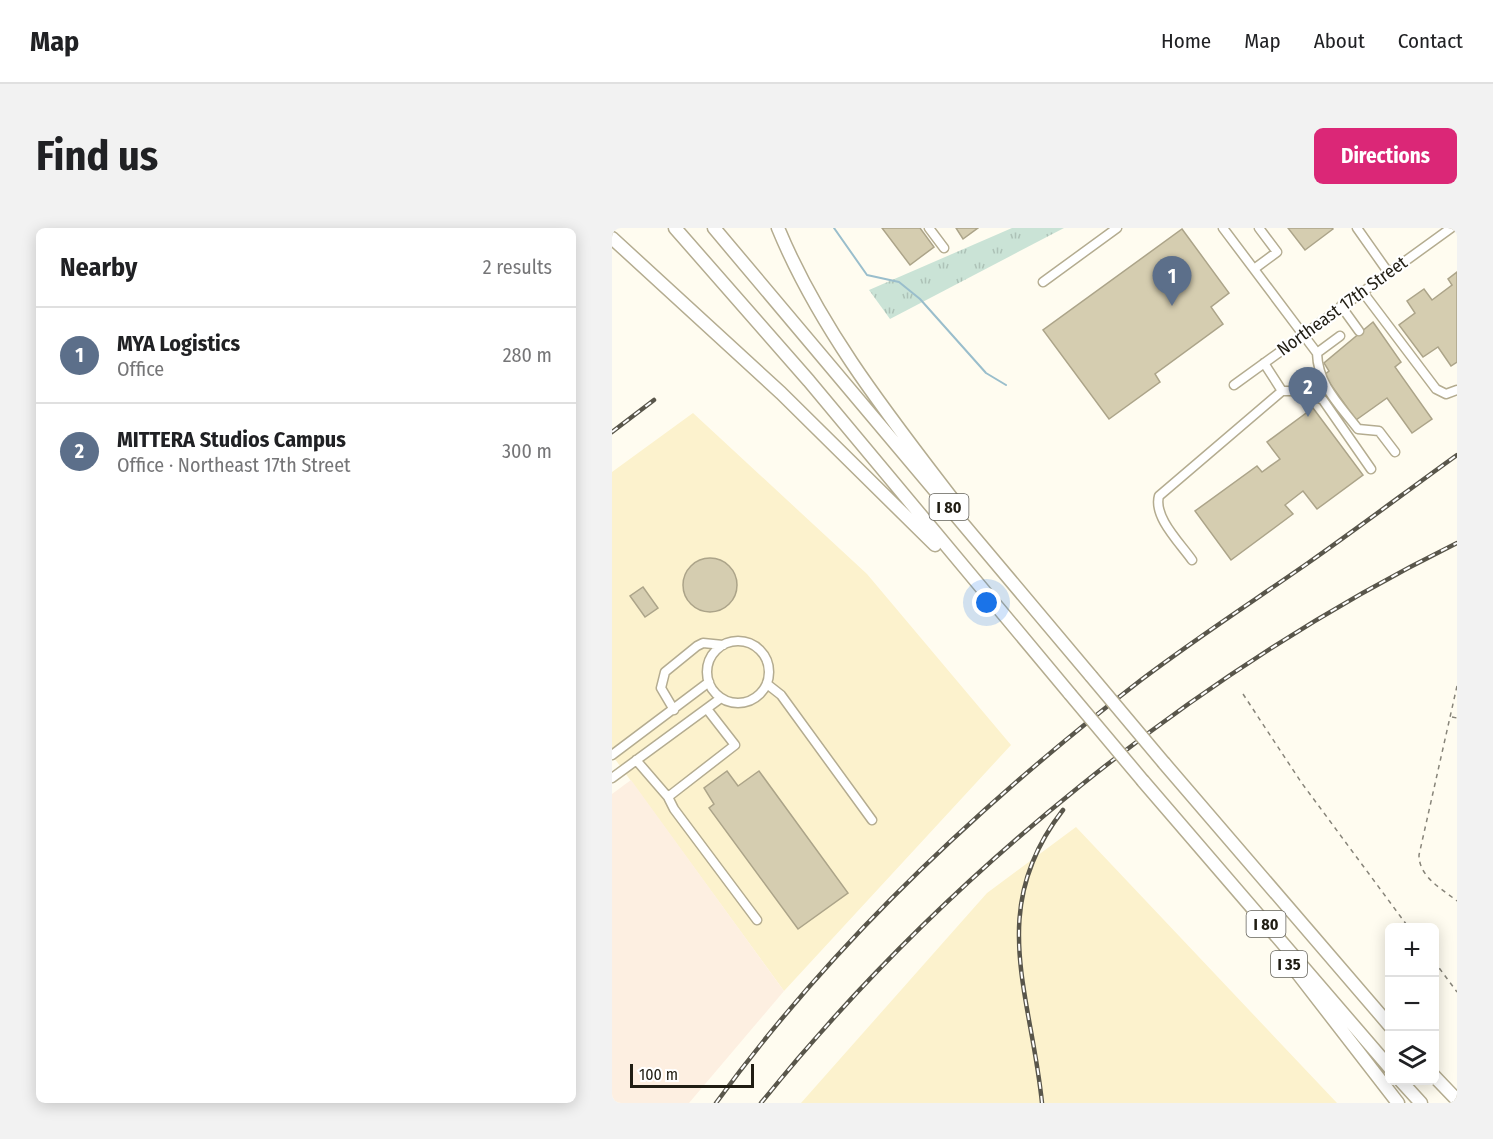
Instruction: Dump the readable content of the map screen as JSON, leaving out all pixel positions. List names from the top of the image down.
{
  "streets": {
    "highway": ["I 80", "I 35"],
    "street": ["Northeast 17th Street"]
  },
  "crossings": [
    ["I 80", "I 35"]
  ],
  "scale_bar": "100 m",
  "page": {
    "header": "Map",
    "nav": [
      "Home",
      "Map",
      "About",
      "Contact"
    ],
    "buttons": "Directions",
    "title": "Find us",
    "heading": ["Nearby", "2 results"],
    "pins": ["1", "2"],
    "list": [
      {
        "mark": "1",
        "name": "MYA Logistics",
        "note": "Office",
        "value": "280 m"
      },
      {
        "mark": "2",
        "name": "MITTERA Studios Campus",
        "note": "Office · Northeast 17th Street",
        "value": "300 m"
      }
    ],
    "map_buttons": ["+", "−"],
    "scale": "100 m"
  }
}
